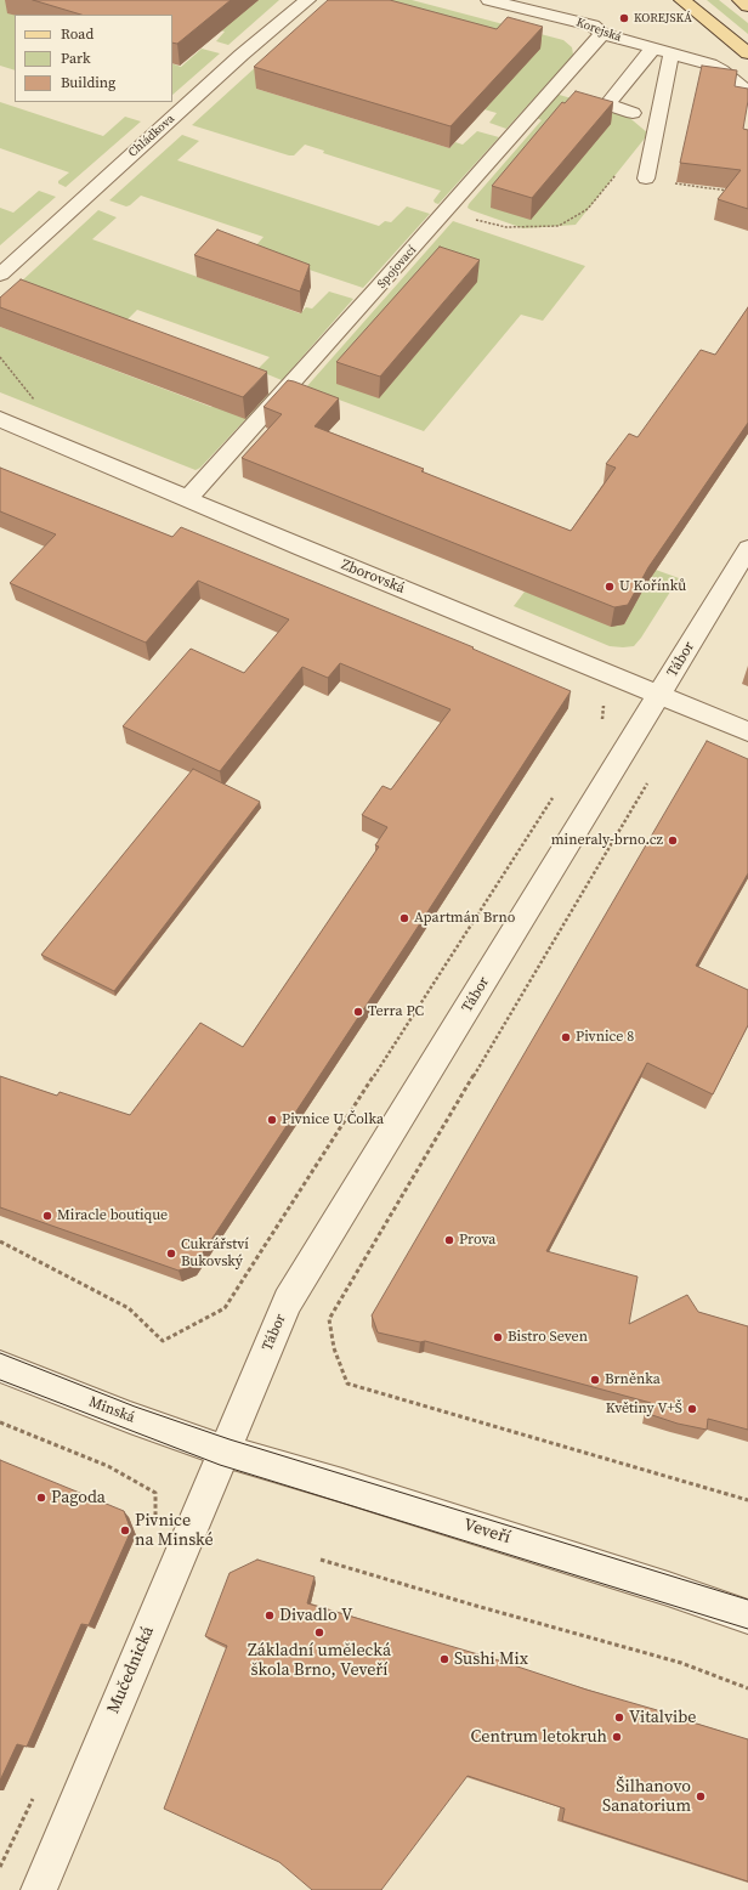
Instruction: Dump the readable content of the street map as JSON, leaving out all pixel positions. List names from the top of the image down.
{
  "streets": {
    "street": [
      "Korejská",
      "Chládkova",
      "Spojovací",
      "Zborovská",
      "Tábor",
      "Minská",
      "Veveří",
      "Mučednická"
    ]
  },
  "crossings": [
    ["Korejská", "Spojovací"],
    ["Spojovací", "Zborovská"],
    ["Zborovská", "Tábor"],
    ["Tábor", "Minská"],
    ["Tábor", "Veveří"],
    ["Tábor", "Mučednická"],
    ["Minská", "Veveří"],
    ["Minská", "Mučednická"],
    ["Veveří", "Mučednická"]
  ],
  "places": [
    "KOREJSKÁ",
    "U Kořínků",
    "mineraly-brno.cz",
    "Apartmán Brno",
    "Terra PC",
    "Pivnice 8",
    "Pivnice U Čolka",
    "Miracle boutique",
    "Prova",
    "Cukrářství Bukovský",
    "Bistro Seven",
    "Brněnka",
    "Květiny V+Š",
    "Pagoda",
    "Pivnice na Minské",
    "Divadlo V",
    "Základní umělecká škola Brno, Veveří",
    "Sushi Mix",
    "Vitalvibe",
    "Centrum letokruh",
    "Šilhanovo Sanatorium"
  ],
  "legend": ["Road", "Park", "Building"]
}
